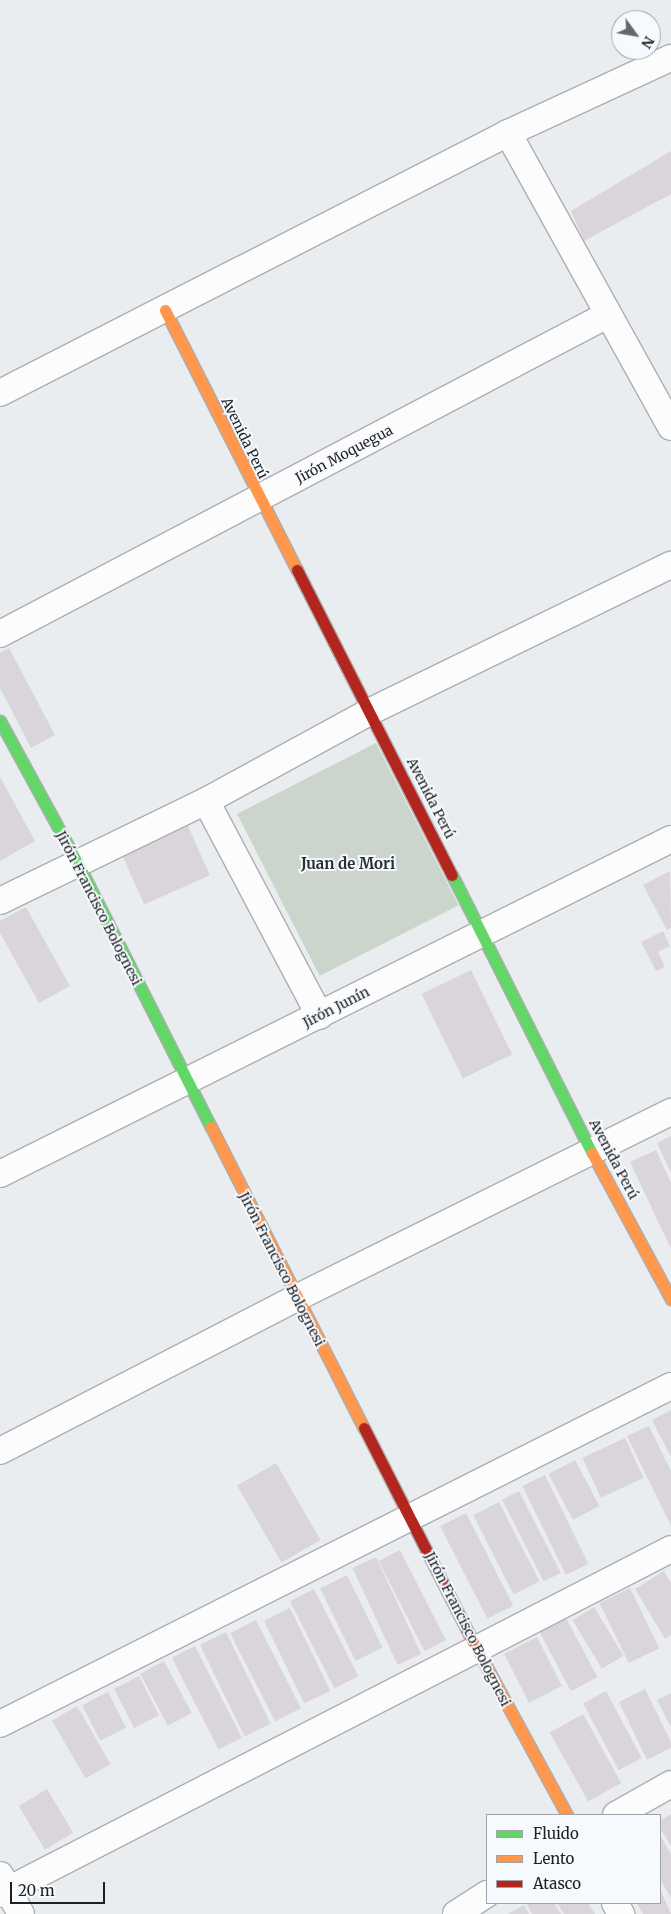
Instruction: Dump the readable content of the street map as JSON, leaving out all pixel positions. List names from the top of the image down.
{
  "streets": {
    "street": [
      "Avenida Perú",
      "Jirón Moquegua",
      "Jirón Francisco Bolognesi",
      "Jirón Junín"
    ]
  },
  "crossings": [
    ["Avenida Perú", "Jirón Moquegua"],
    ["Avenida Perú", "Jirón Junín"],
    ["Jirón Francisco Bolognesi", "Jirón Junín"]
  ],
  "districts": ["Juan de Mori"],
  "legend": ["Fluido", "Lento", "Atasco"],
  "scale_bar": "20 m",
  "north": "bottom right"
}
